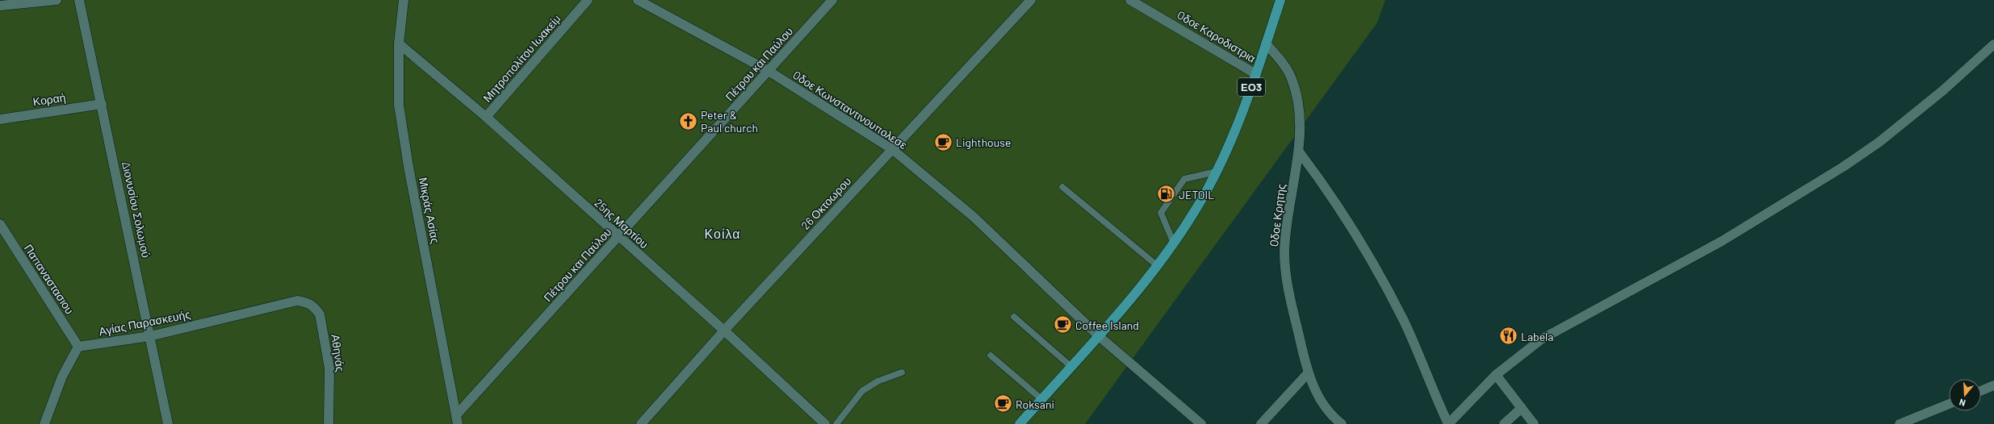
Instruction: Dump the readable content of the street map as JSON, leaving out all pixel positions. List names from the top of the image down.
{
  "streets": {
    "main road": ["ΕΟ3"],
    "street": [
      "Oδοε Καροδιστρια",
      "Μητροπολίτου Ιωακείμ",
      "Πέτρου και Παύλου",
      "Κοραή",
      "Oδοε Κωνσταντινουπολεσε",
      "26 Οκτοωρου",
      "Διονυσίου Σολωμού",
      "Μικράς Ασίας",
      "Oδοε Κρητης",
      "25ης Μαρτίου",
      "Παπαναστασιου",
      "Αγίας Παρασκευής",
      "Αθηνάς"
    ]
  },
  "crossings": [
    ["Oδοε Καροδιστρια", "ΕΟ3"],
    ["Μητροπολίτου Ιωακείμ", "25ης Μαρτίου"],
    ["Πέτρου και Παύλου", "Oδοε Κωνσταντινουπολεσε"],
    ["Πέτρου και Παύλου", "Μικράς Ασίας"],
    ["Πέτρου και Παύλου", "25ης Μαρτίου"],
    ["ΕΟ3", "Oδοε Κωνσταντινουπολεσε"],
    ["ΕΟ3", "Oδοε Κρητης"],
    ["Κοραή", "Διονυσίου Σολωμού"],
    ["Oδοε Κωνσταντινουπολεσε", "26 Οκτοωρου"],
    ["26 Οκτοωρου", "25ης Μαρτίου"],
    ["Διονυσίου Σολωμού", "Αγίας Παρασκευής"],
    ["Μικράς Ασίας", "25ης Μαρτίου"],
    ["Παπαναστασιου", "Αγίας Παρασκευής"],
    ["Αγίας Παρασκευής", "Αθηνάς"]
  ],
  "districts": ["Κοίλα"],
  "places": {
    "church": ["Peter & Paul church"],
    "cafe": ["Lighthouse", "Coffee Island", "Roksani"],
    "fuel station": ["JETOIL"],
    "restaurant": ["Labela"]
  },
  "north": "bottom"
}
